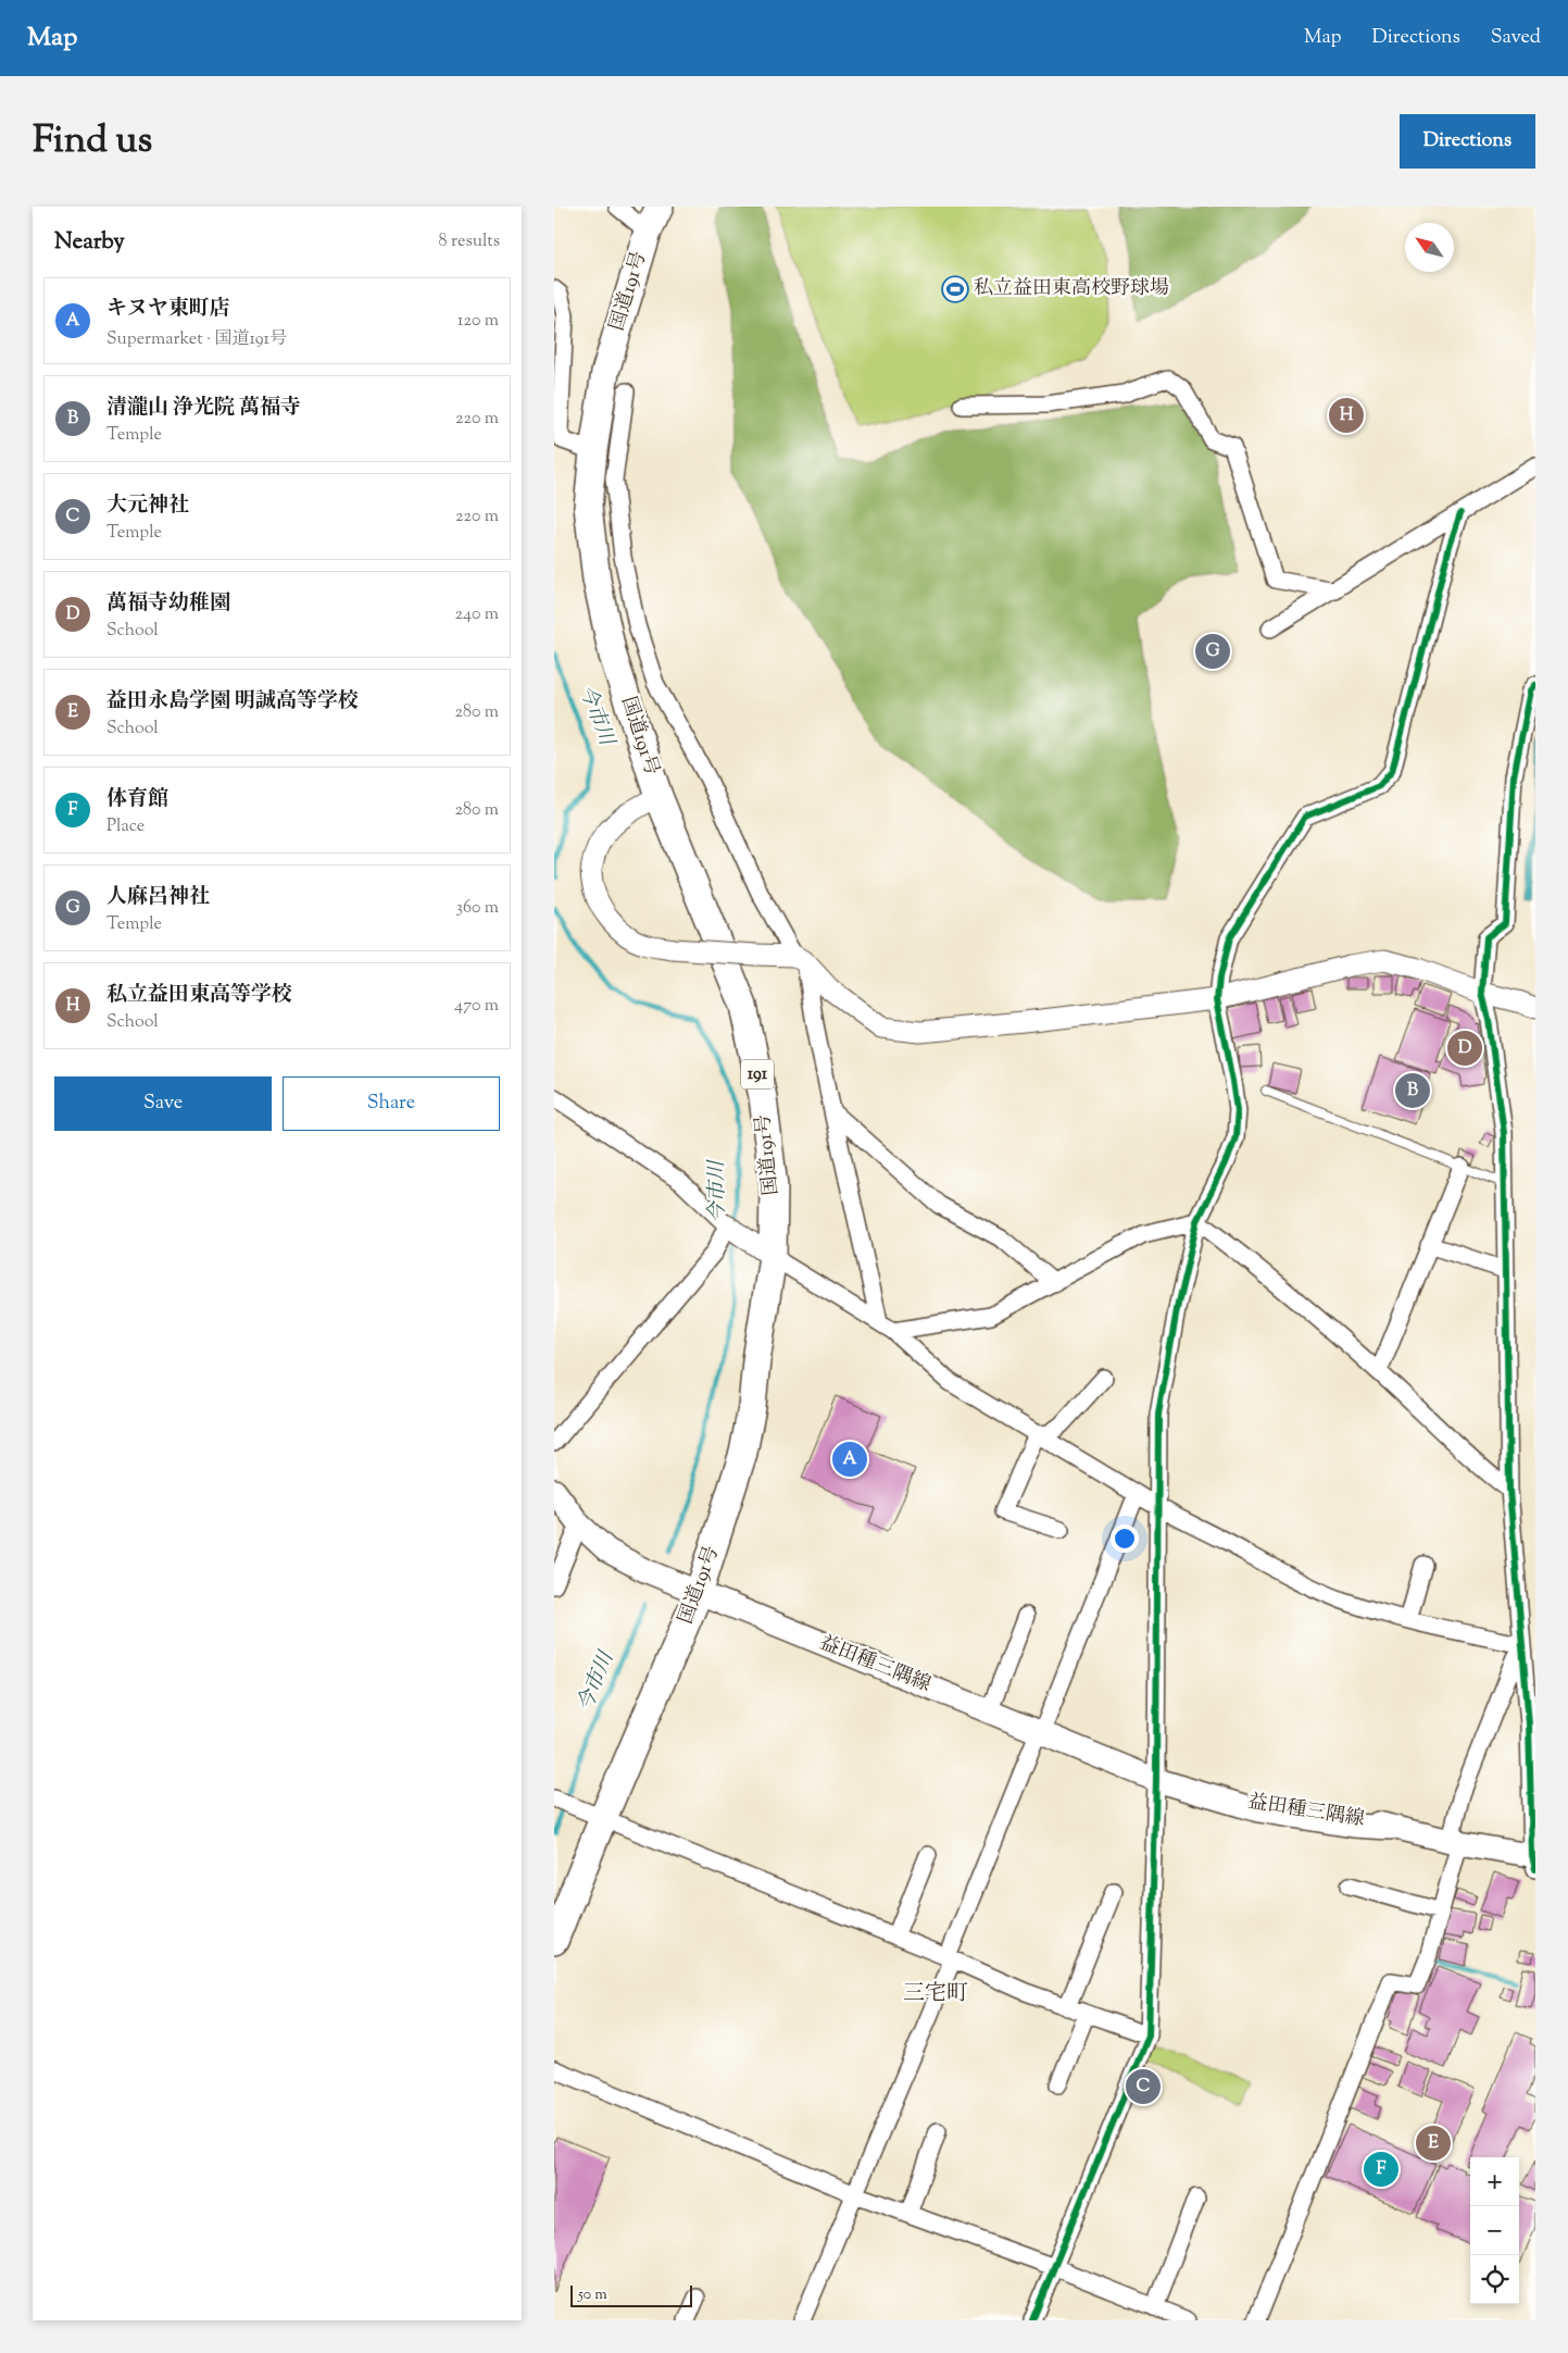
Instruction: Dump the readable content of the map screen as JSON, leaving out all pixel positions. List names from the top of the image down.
{
  "streets": {
    "highway": ["国道191号", "191"],
    "main road": ["益田種三隅線"]
  },
  "crossings": [
    ["国道191号", "益田種三隅線"]
  ],
  "districts": ["三宅町"],
  "water": ["今市川"],
  "places": {
    "sports": ["私立益田東高校野球場"]
  },
  "scale_bar": "50 m",
  "north": "top left",
  "page": {
    "header": "Map",
    "nav": ["Map", "Directions", "Saved"],
    "title": "Find us",
    "buttons": [
      "Directions",
      ["Save", "Share"]
    ],
    "heading": ["Nearby", "8 results"],
    "list": [
      {
        "mark": "A",
        "name": "キヌヤ東町店",
        "note": "Supermarket · 国道191号",
        "value": "120 m"
      },
      {
        "mark": "B",
        "name": "清瀧山 浄光院 萬福寺",
        "note": "Temple",
        "value": "220 m"
      },
      {
        "mark": "C",
        "name": "大元神社",
        "note": "Temple",
        "value": "220 m"
      },
      {
        "mark": "D",
        "name": "萬福寺幼稚園",
        "note": "School",
        "value": "240 m"
      },
      {
        "mark": "E",
        "name": "益田永島学園 明誠高等学校",
        "note": "School",
        "value": "280 m"
      },
      {
        "mark": "F",
        "name": "体育館",
        "note": "Place",
        "value": "280 m"
      },
      {
        "mark": "G",
        "name": "人麻呂神社",
        "note": "Temple",
        "value": "360 m"
      },
      {
        "mark": "H",
        "name": "私立益田東高等学校",
        "note": "School",
        "value": "470 m"
      }
    ],
    "pins": [
      "H",
      "G",
      "D",
      "B",
      "A",
      "C",
      "E",
      "F"
    ],
    "map_buttons": ["+", "−"],
    "scale": "50 m"
  }
}
